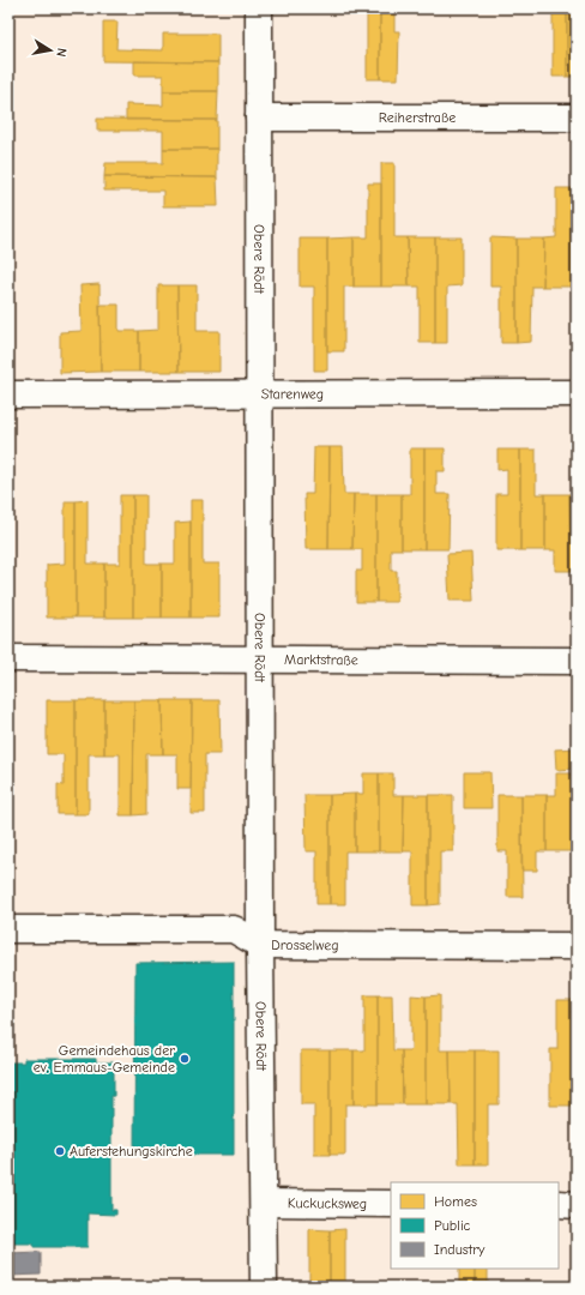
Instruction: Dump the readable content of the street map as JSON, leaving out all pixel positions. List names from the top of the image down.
{
  "streets": {
    "street": [
      "Reiherstraße",
      "Obere Rödt",
      "Starenweg",
      "Marktstraße",
      "Drosselweg",
      "Kuckucksweg"
    ]
  },
  "crossings": [
    ["Reiherstraße", "Obere Rödt"],
    ["Obere Rödt", "Starenweg"],
    ["Obere Rödt", "Marktstraße"],
    ["Obere Rödt", "Drosselweg"],
    ["Obere Rödt", "Kuckucksweg"]
  ],
  "places": ["Gemeindehaus der ev. Emmaus-Gemeinde", "Auferstehungskirche"],
  "legend": ["Homes", "Public", "Industry"],
  "north": "right"
}
